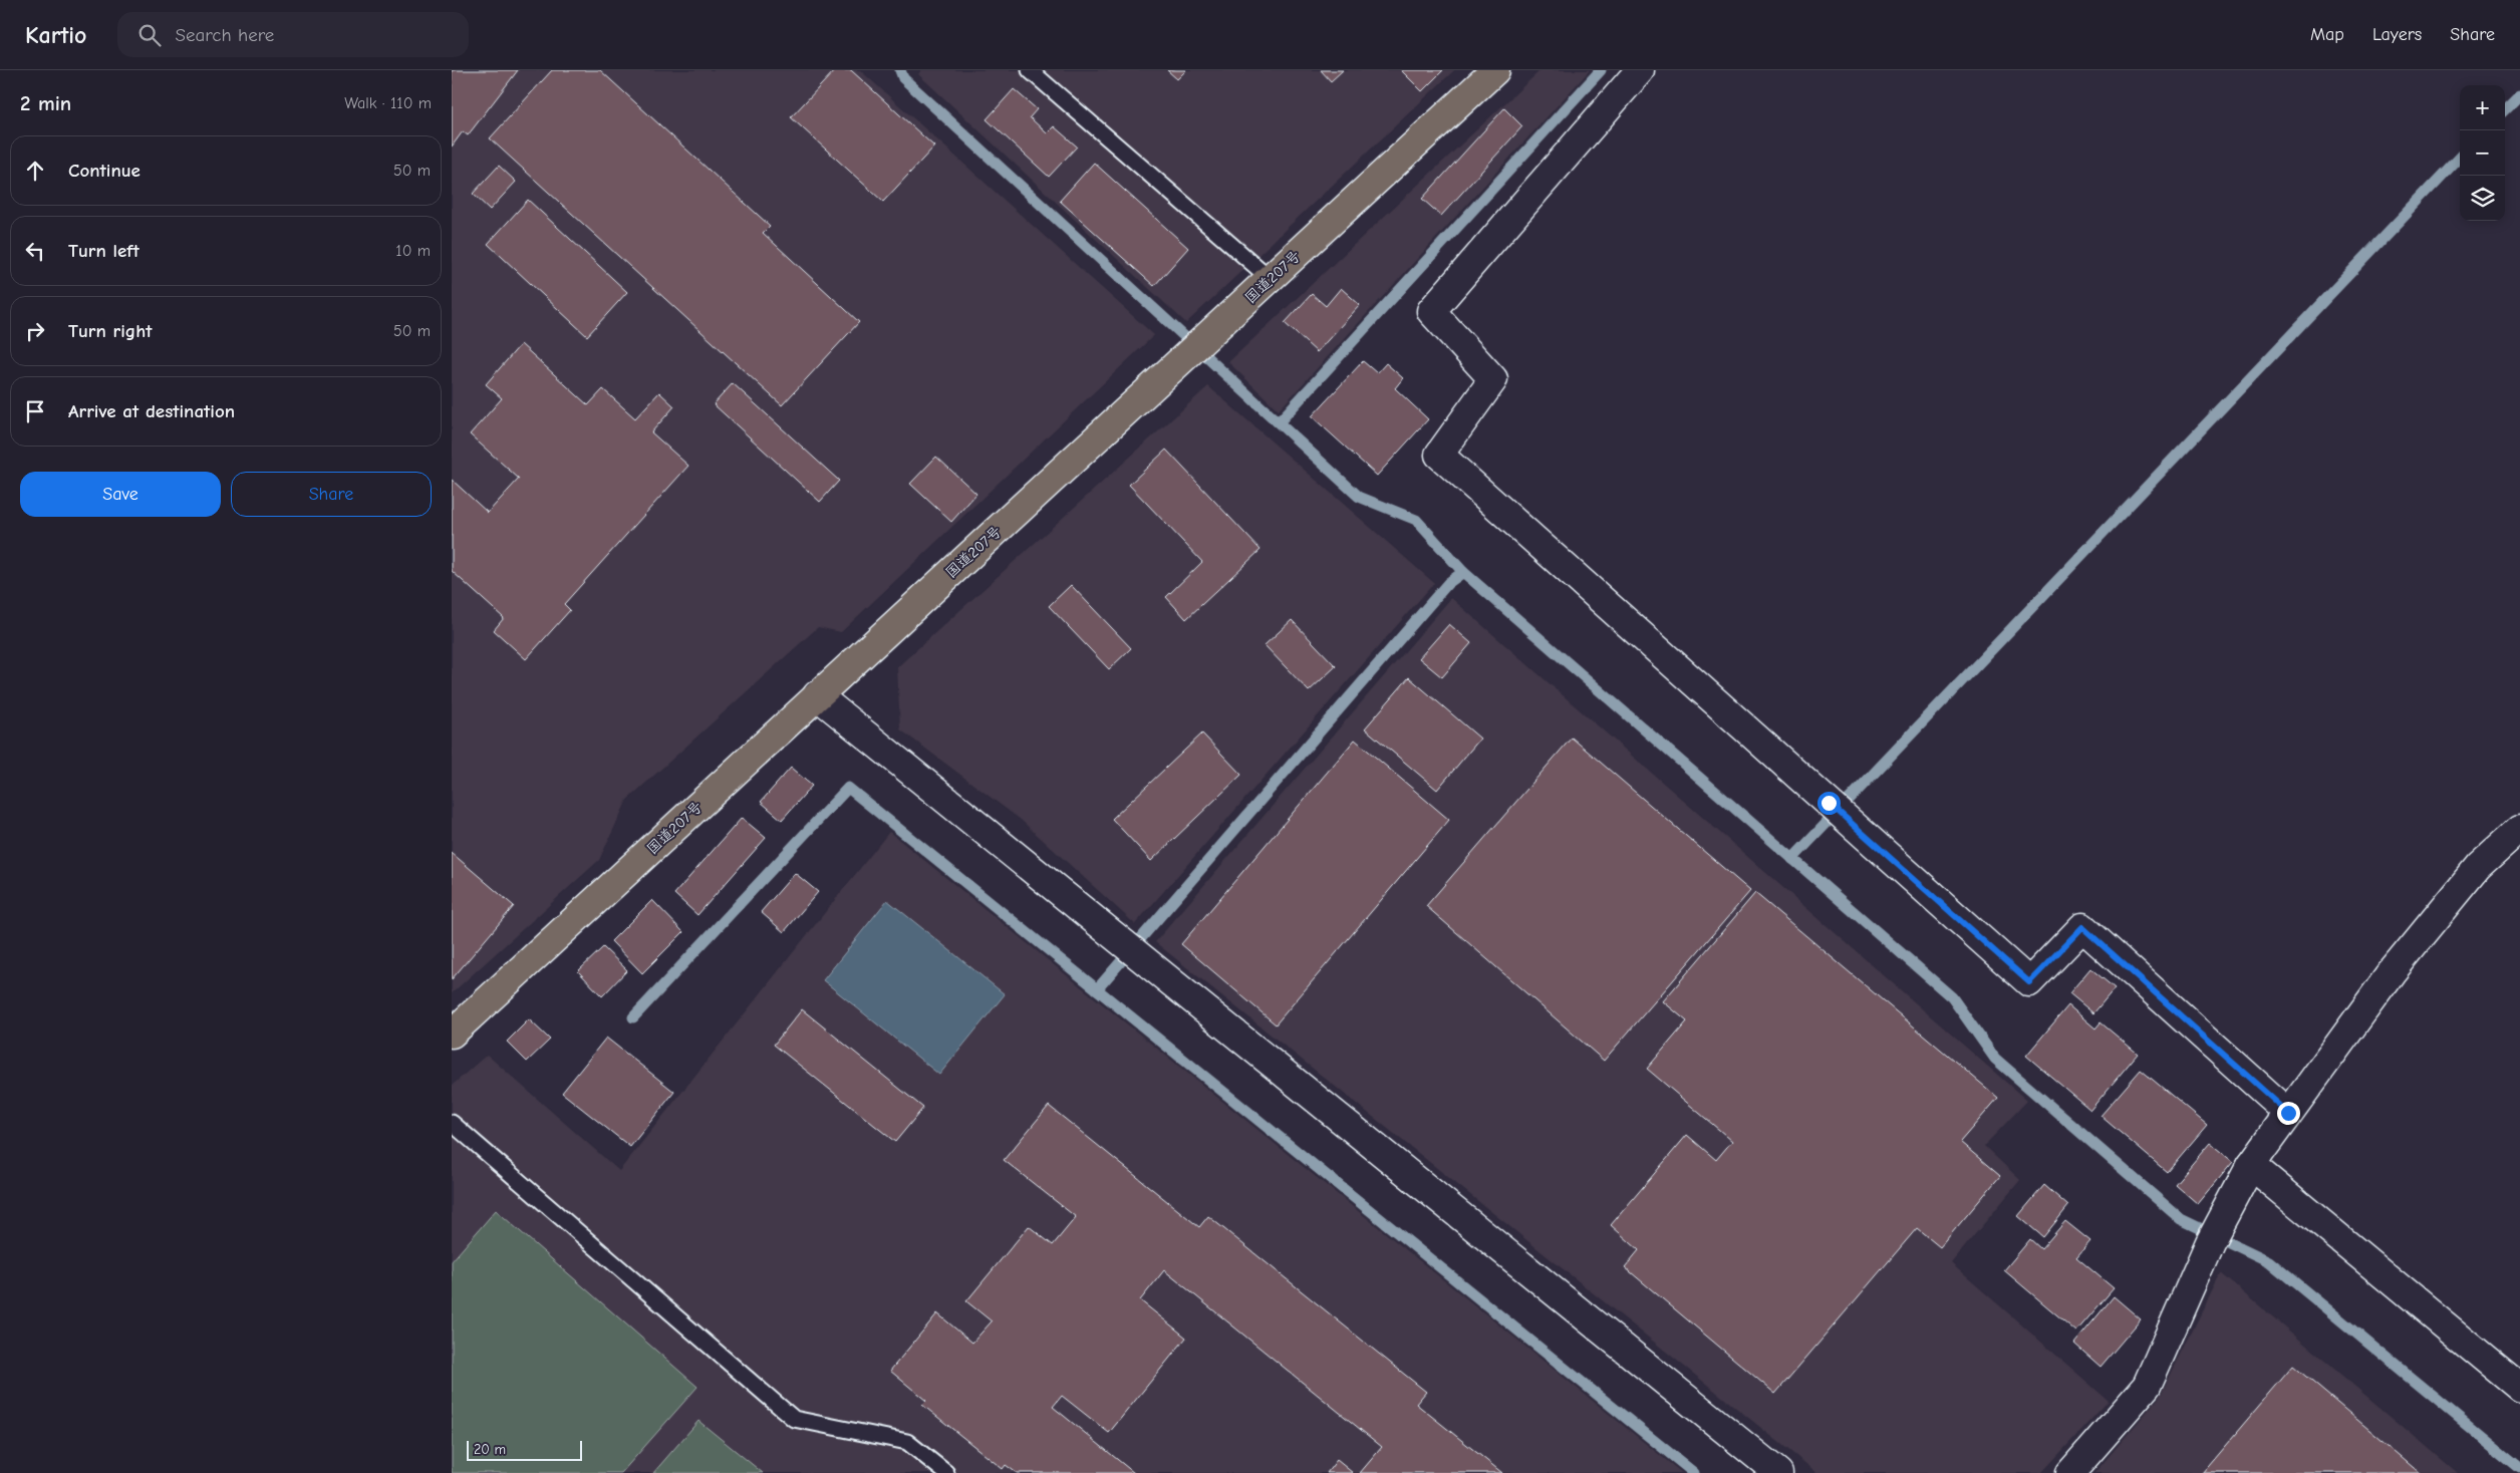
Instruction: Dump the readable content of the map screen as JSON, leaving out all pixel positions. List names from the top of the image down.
{
  "streets": {
    "highway": ["国道207号"]
  },
  "scale_bar": "20 m",
  "page": {
    "header": "Kartio",
    "search": "Search here",
    "nav": ["Map", "Layers", "Share"],
    "heading": ["2 min", "Walk · 110 m"],
    "map_buttons": ["+", "−"],
    "list": [
      ["Continue", "50 m"],
      ["Turn left", "10 m"],
      ["Turn right", "50 m"],
      "Arrive at destination"
    ],
    "buttons": ["Save", "Share"],
    "scale": "20 m"
  }
}
